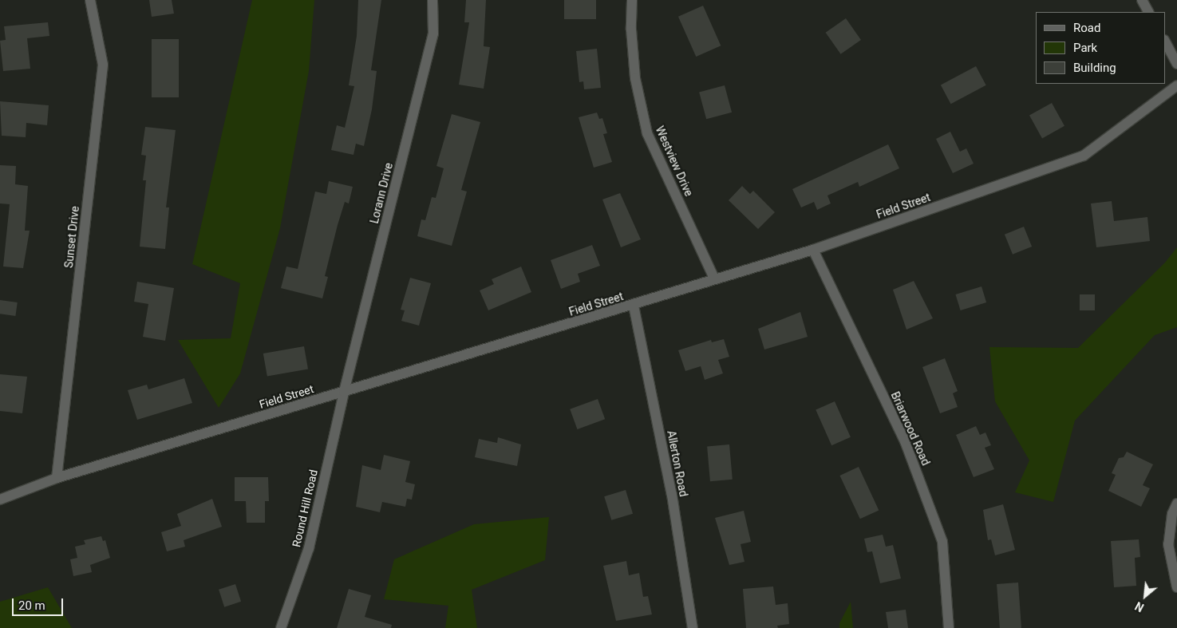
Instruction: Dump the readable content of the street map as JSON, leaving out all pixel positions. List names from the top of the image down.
{
  "streets": {
    "street": [
      "Westview Drive",
      "Lorann Drive",
      "Field Street",
      "Sunset Drive",
      "Briarwood Road",
      "Allerton Road",
      "Round Hill Road"
    ]
  },
  "crossings": [
    ["Westview Drive", "Field Street"],
    ["Lorann Drive", "Field Street"],
    ["Lorann Drive", "Round Hill Road"],
    ["Field Street", "Sunset Drive"],
    ["Field Street", "Briarwood Road"],
    ["Field Street", "Allerton Road"],
    ["Field Street", "Round Hill Road"]
  ],
  "legend": ["Road", "Park", "Building"],
  "scale_bar": "20 m",
  "north": "bottom left"
}
